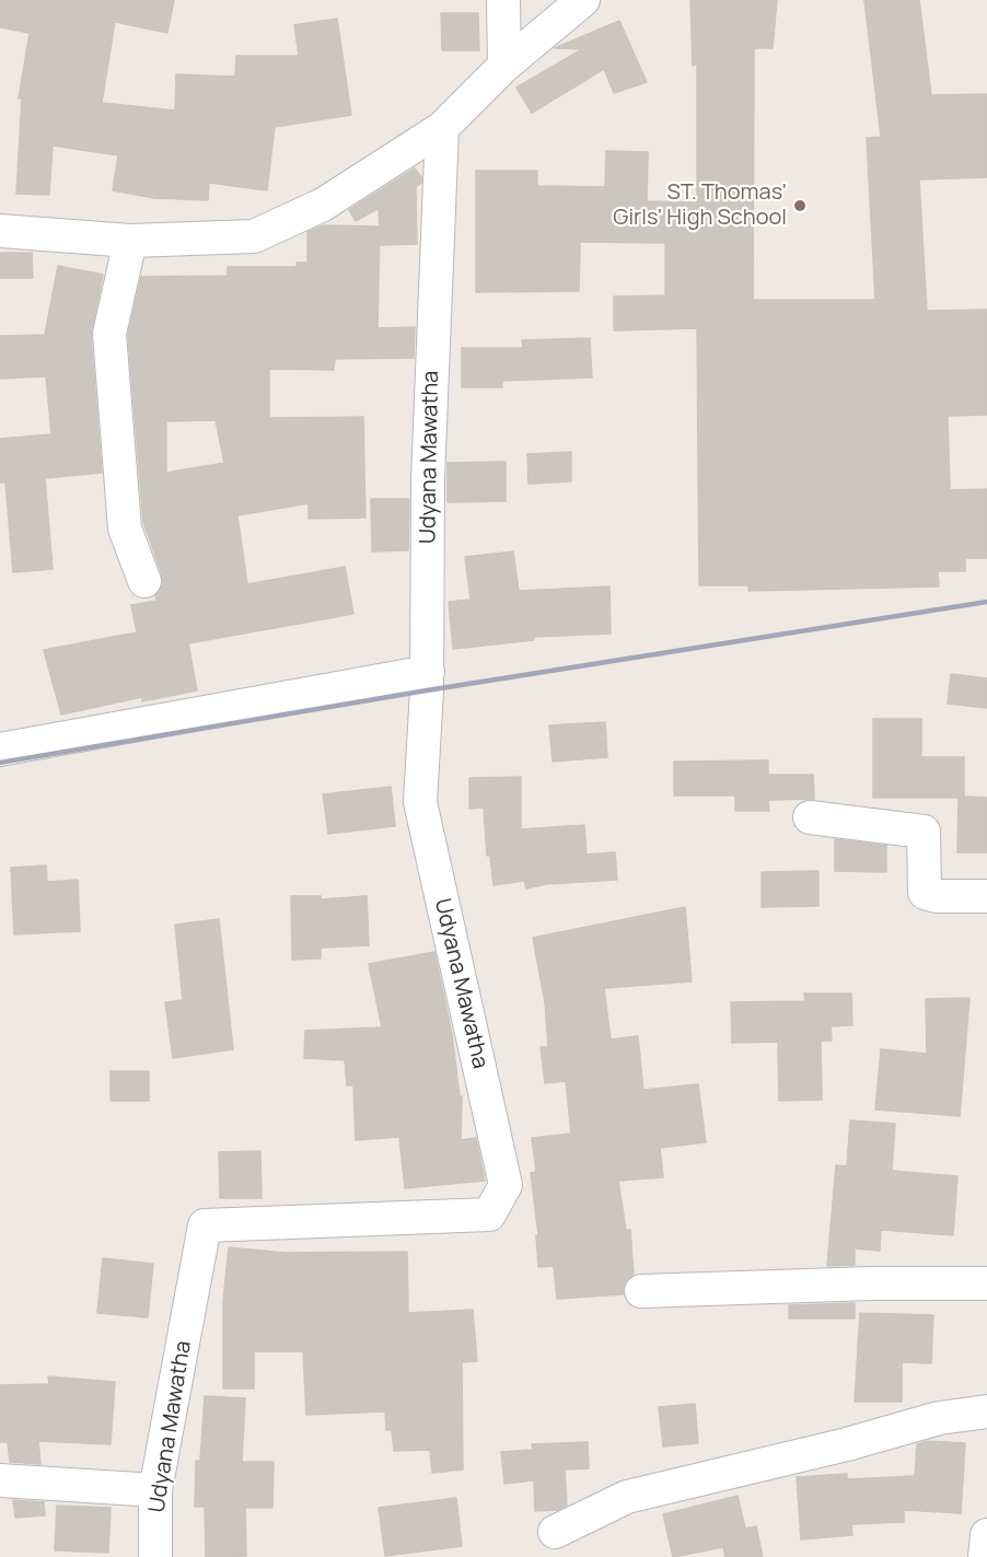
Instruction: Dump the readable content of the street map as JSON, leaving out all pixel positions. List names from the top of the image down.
{
  "streets": {
    "street": ["Udyana Mawatha"]
  },
  "places": ["ST. Thomas' Girls' High School"]
}
